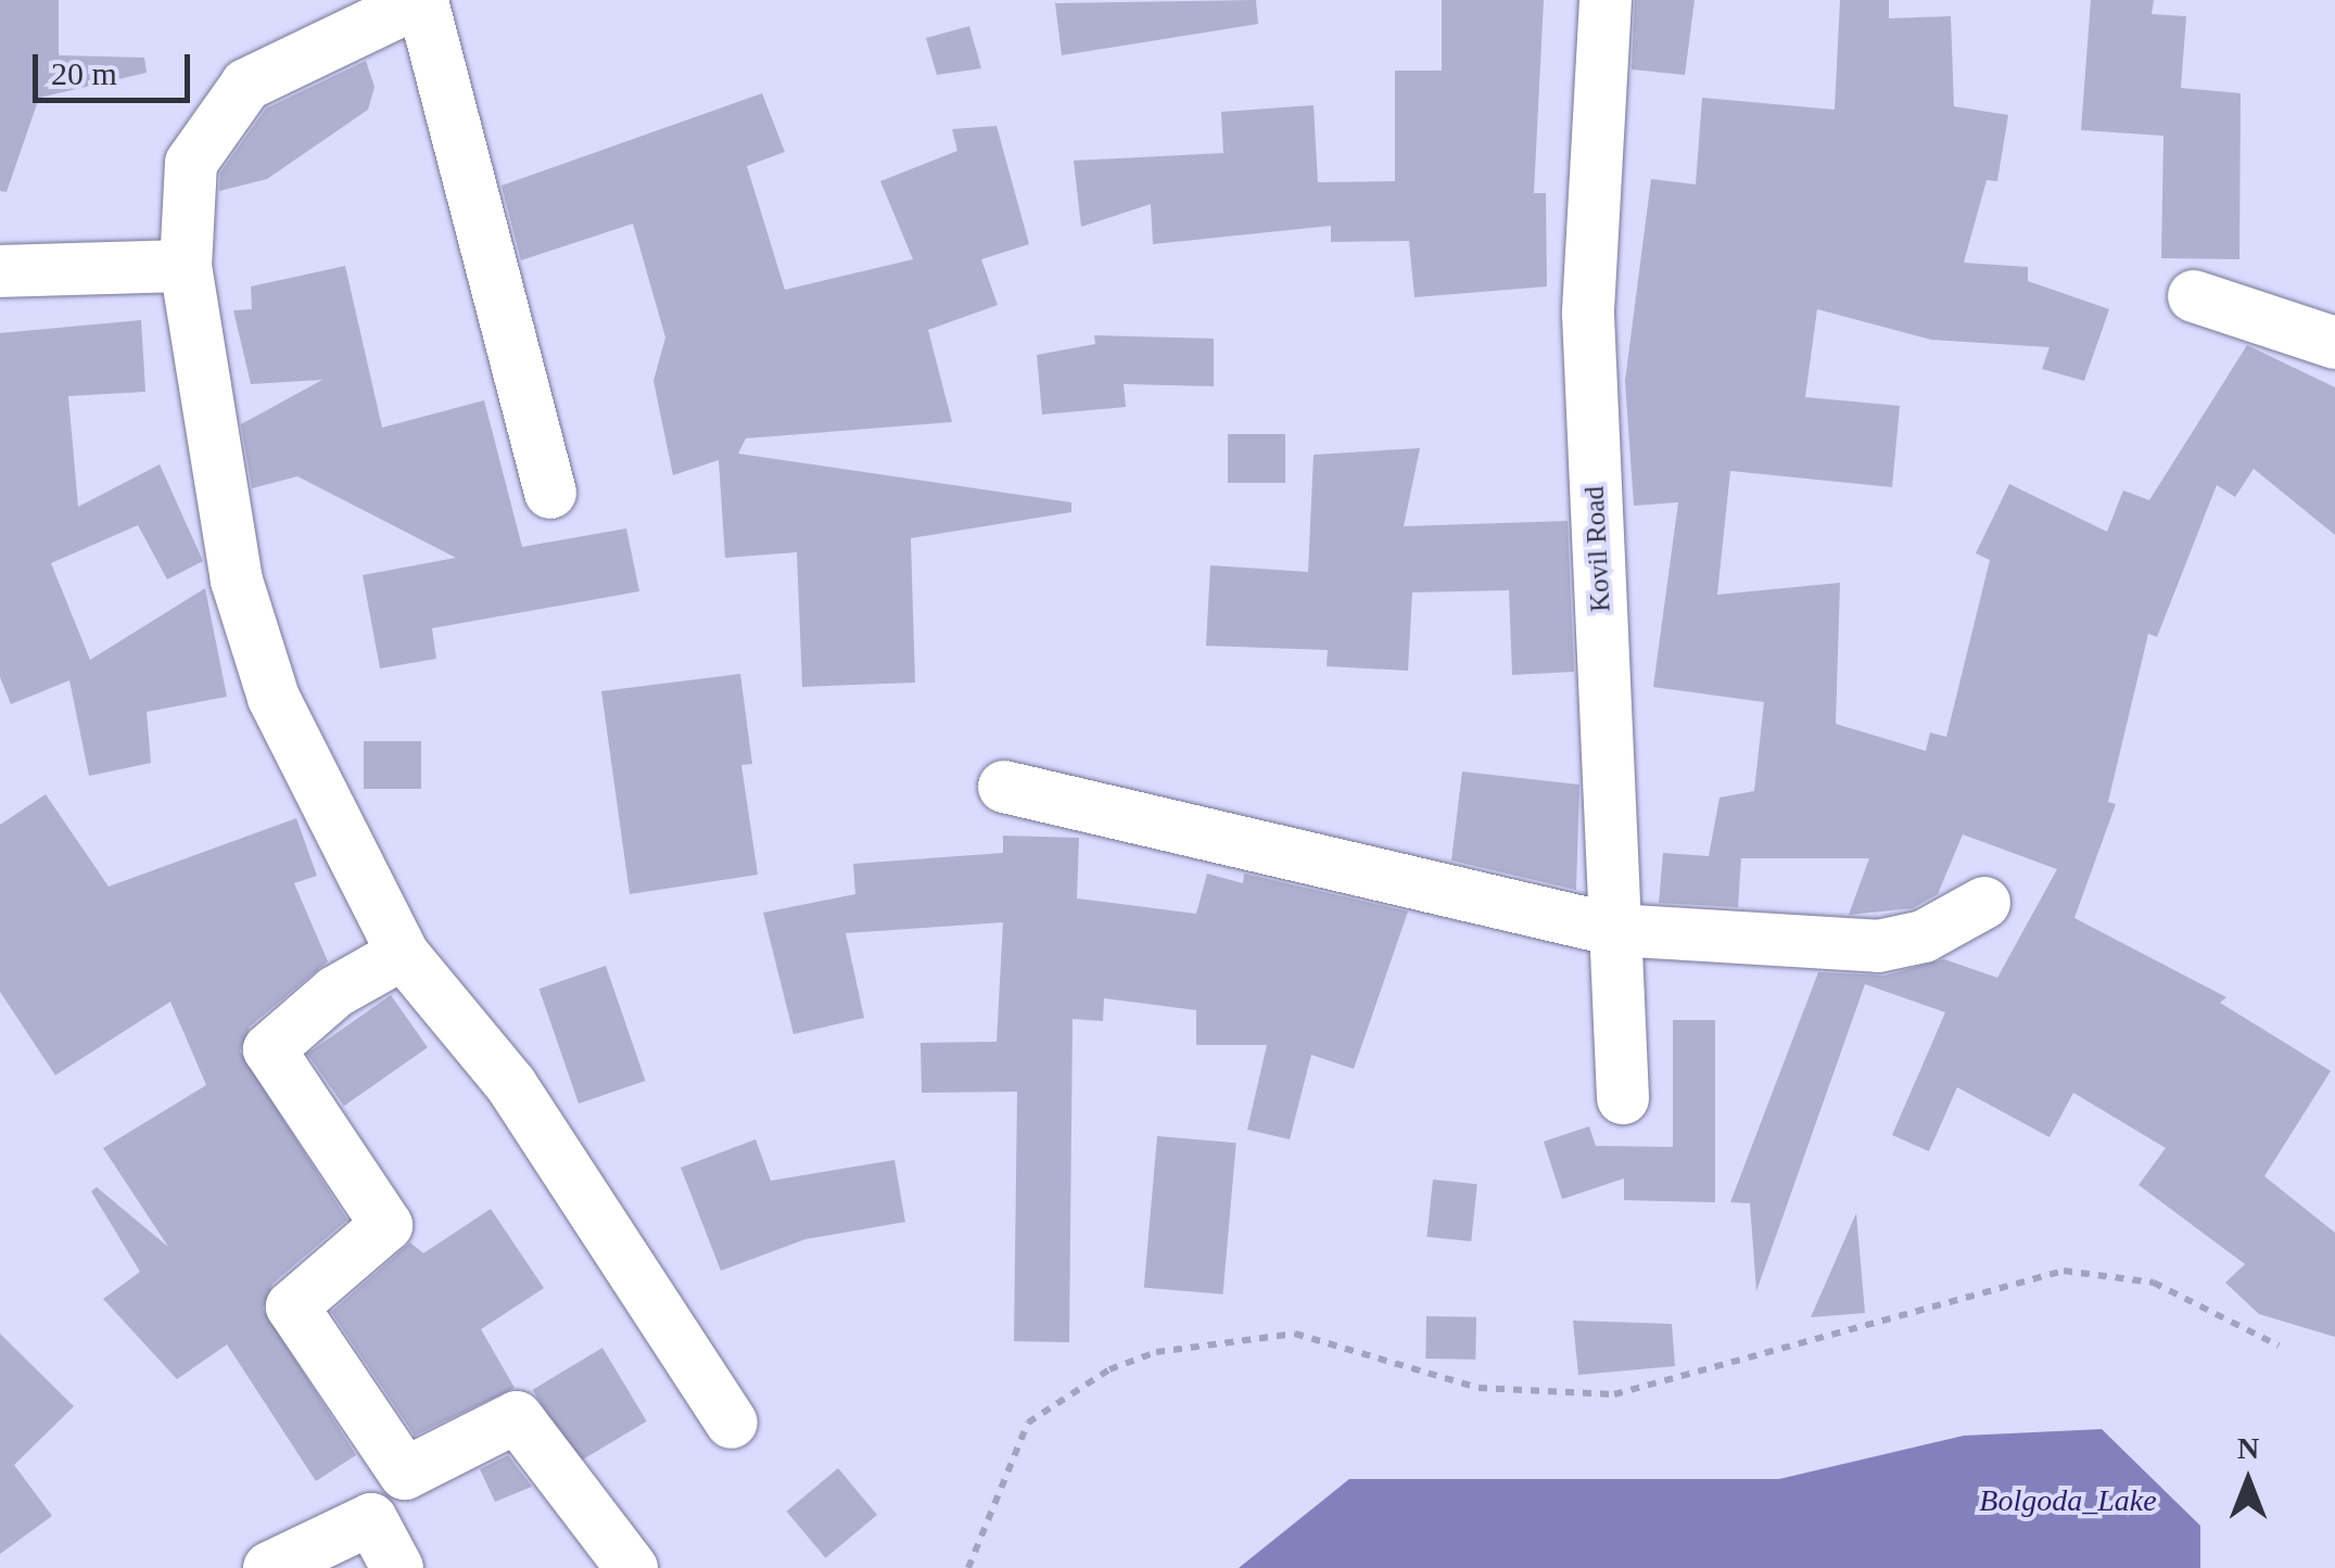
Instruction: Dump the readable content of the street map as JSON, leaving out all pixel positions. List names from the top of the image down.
{
  "streets": {
    "street": ["Kovil Road"]
  },
  "water": ["Bolgoda_Lake"],
  "scale_bar": "20 m",
  "north": "top"
}
